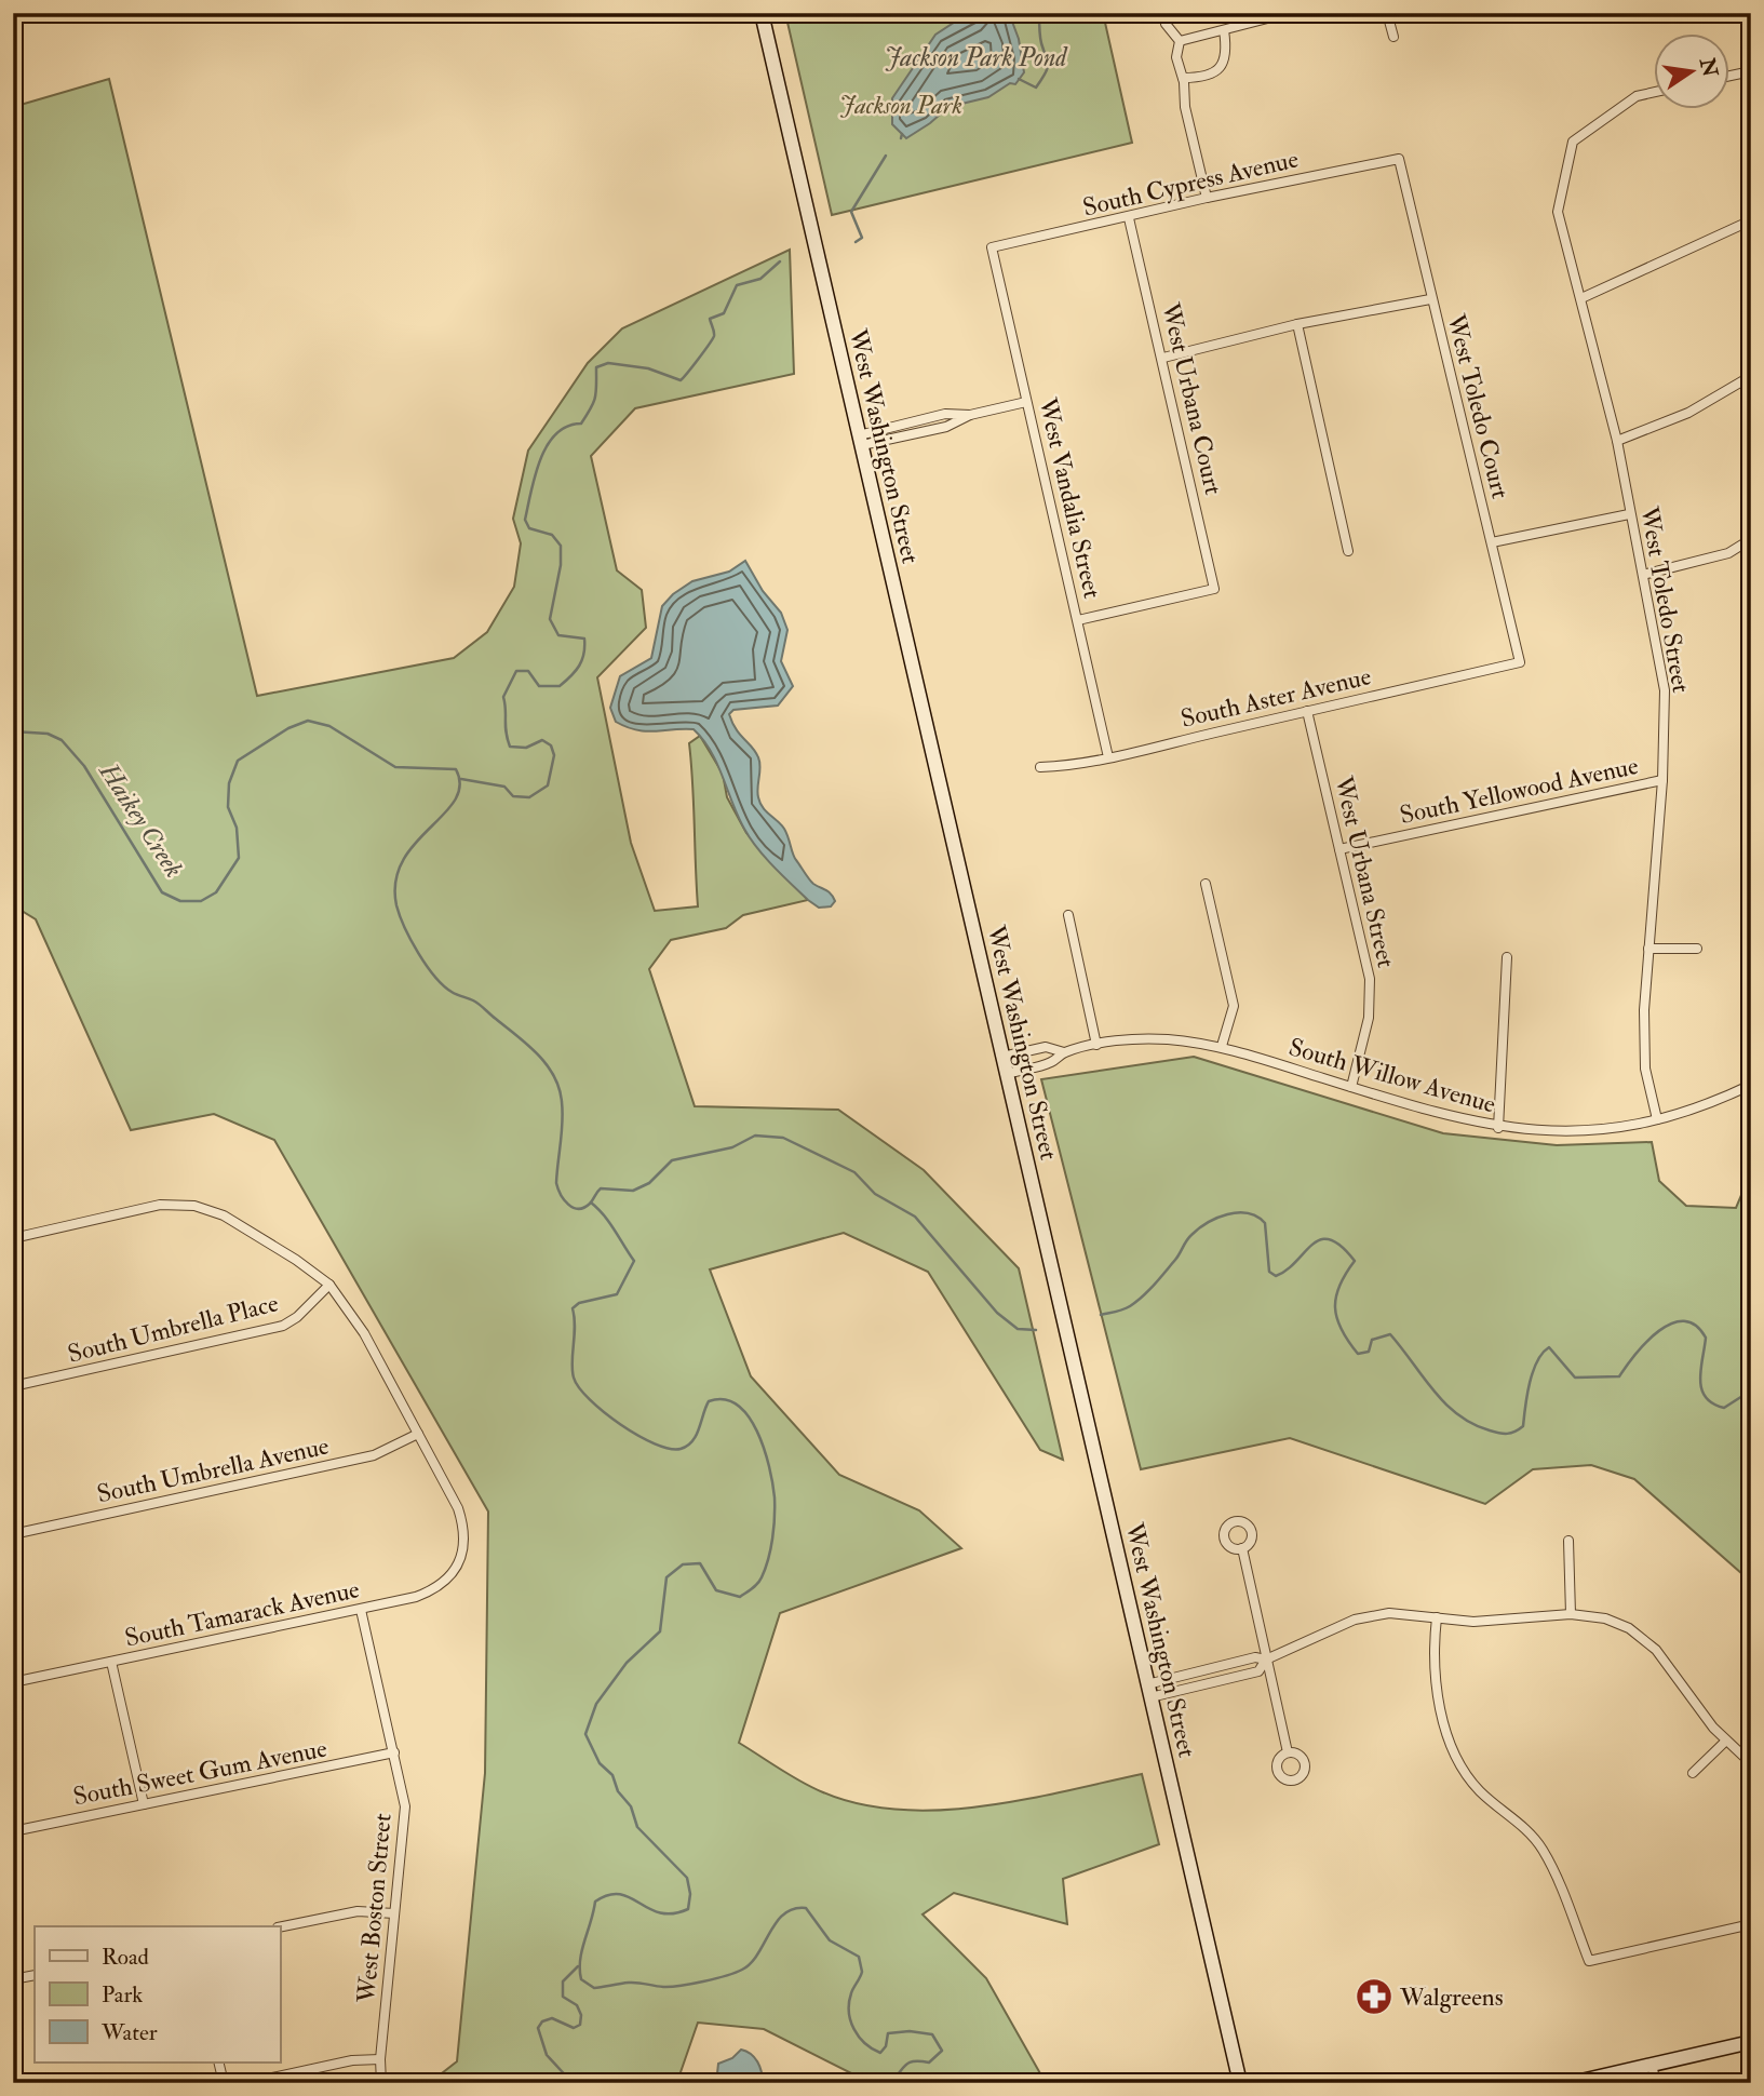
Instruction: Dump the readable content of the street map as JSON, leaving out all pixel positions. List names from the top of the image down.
{
  "streets": {
    "main road": ["West Washington Street"],
    "street": [
      "South Cypress Avenue",
      "West Urbana Court",
      "West Toledo Court",
      "West Vandalia Street",
      "West Toledo Street",
      "South Aster Avenue",
      "South Yellowood Avenue",
      "West Urbana Street",
      "South Willow Avenue",
      "South Umbrella Place",
      "South Umbrella Avenue",
      "South Tamarack Avenue",
      "South Sweet Gum Avenue",
      "West Boston Street"
    ]
  },
  "crossings": [
    ["South Cypress Avenue", "West Urbana Court"],
    ["South Cypress Avenue", "West Toledo Court"],
    ["South Cypress Avenue", "West Vandalia Street"],
    ["West Urbana Court", "West Vandalia Street"],
    ["West Toledo Court", "South Aster Avenue"],
    ["West Washington Street", "South Willow Avenue"],
    ["West Vandalia Street", "South Aster Avenue"],
    ["West Toledo Street", "South Yellowood Avenue"],
    ["West Toledo Street", "South Willow Avenue"],
    ["South Aster Avenue", "West Urbana Street"],
    ["South Yellowood Avenue", "West Urbana Street"],
    ["West Urbana Street", "South Willow Avenue"],
    ["South Umbrella Avenue", "South Tamarack Avenue"],
    ["South Tamarack Avenue", "West Boston Street"],
    ["South Sweet Gum Avenue", "West Boston Street"]
  ],
  "water": ["Jackson Park Pond", "Haikey Creek"],
  "parks": ["Jackson Park"],
  "places": {
    "pharmacy": ["Walgreens"]
  },
  "legend": ["Road", "Park", "Water"],
  "north": "right"
}
